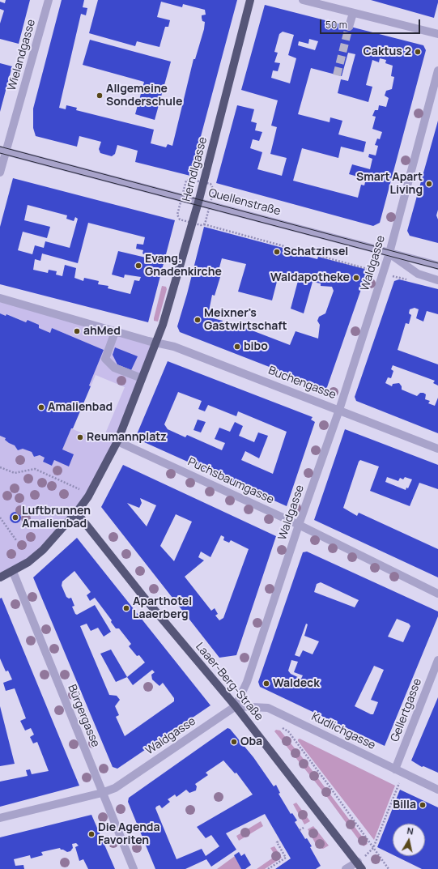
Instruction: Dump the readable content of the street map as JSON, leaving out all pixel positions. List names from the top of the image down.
{
  "streets": {
    "main road": ["Herndlgasse", "Laaer-Berg-Straße"],
    "street": [
      "Wielandgasse",
      "Quellenstraße",
      "Waldgasse",
      "Buchengasse",
      "Puchsbaumgasse",
      "Gellertgasse",
      "Bürgergasse",
      "Kudlichgasse"
    ]
  },
  "crossings": [
    ["Wielandgasse", "Quellenstraße"],
    ["Herndlgasse", "Quellenstraße"],
    ["Herndlgasse", "Buchengasse"],
    ["Quellenstraße", "Waldgasse"],
    ["Waldgasse", "Buchengasse"],
    ["Waldgasse", "Puchsbaumgasse"],
    ["Waldgasse", "Laaer-Berg-Straße"],
    ["Waldgasse", "Bürgergasse"],
    ["Waldgasse", "Kudlichgasse"],
    ["Laaer-Berg-Straße", "Kudlichgasse"],
    ["Gellertgasse", "Kudlichgasse"]
  ],
  "places": [
    "Caktus 2",
    "Allgemeine Sonderschule",
    "Smart Apart Living",
    "Schatzinsel",
    "Evang. Gnadenkirche",
    "Waldapotheke",
    "Meixner's Gastwirtschaft",
    "ahMed",
    "bibo",
    "Amalienbad",
    "Reumannplatz",
    "Luftbrunnen Amalienbad",
    "Aparthotel Laaerberg",
    "Waldeck",
    "Oba",
    "Billa",
    "Die Agenda Favoriten"
  ],
  "scale_bar": "50 m",
  "north": "top"
}
